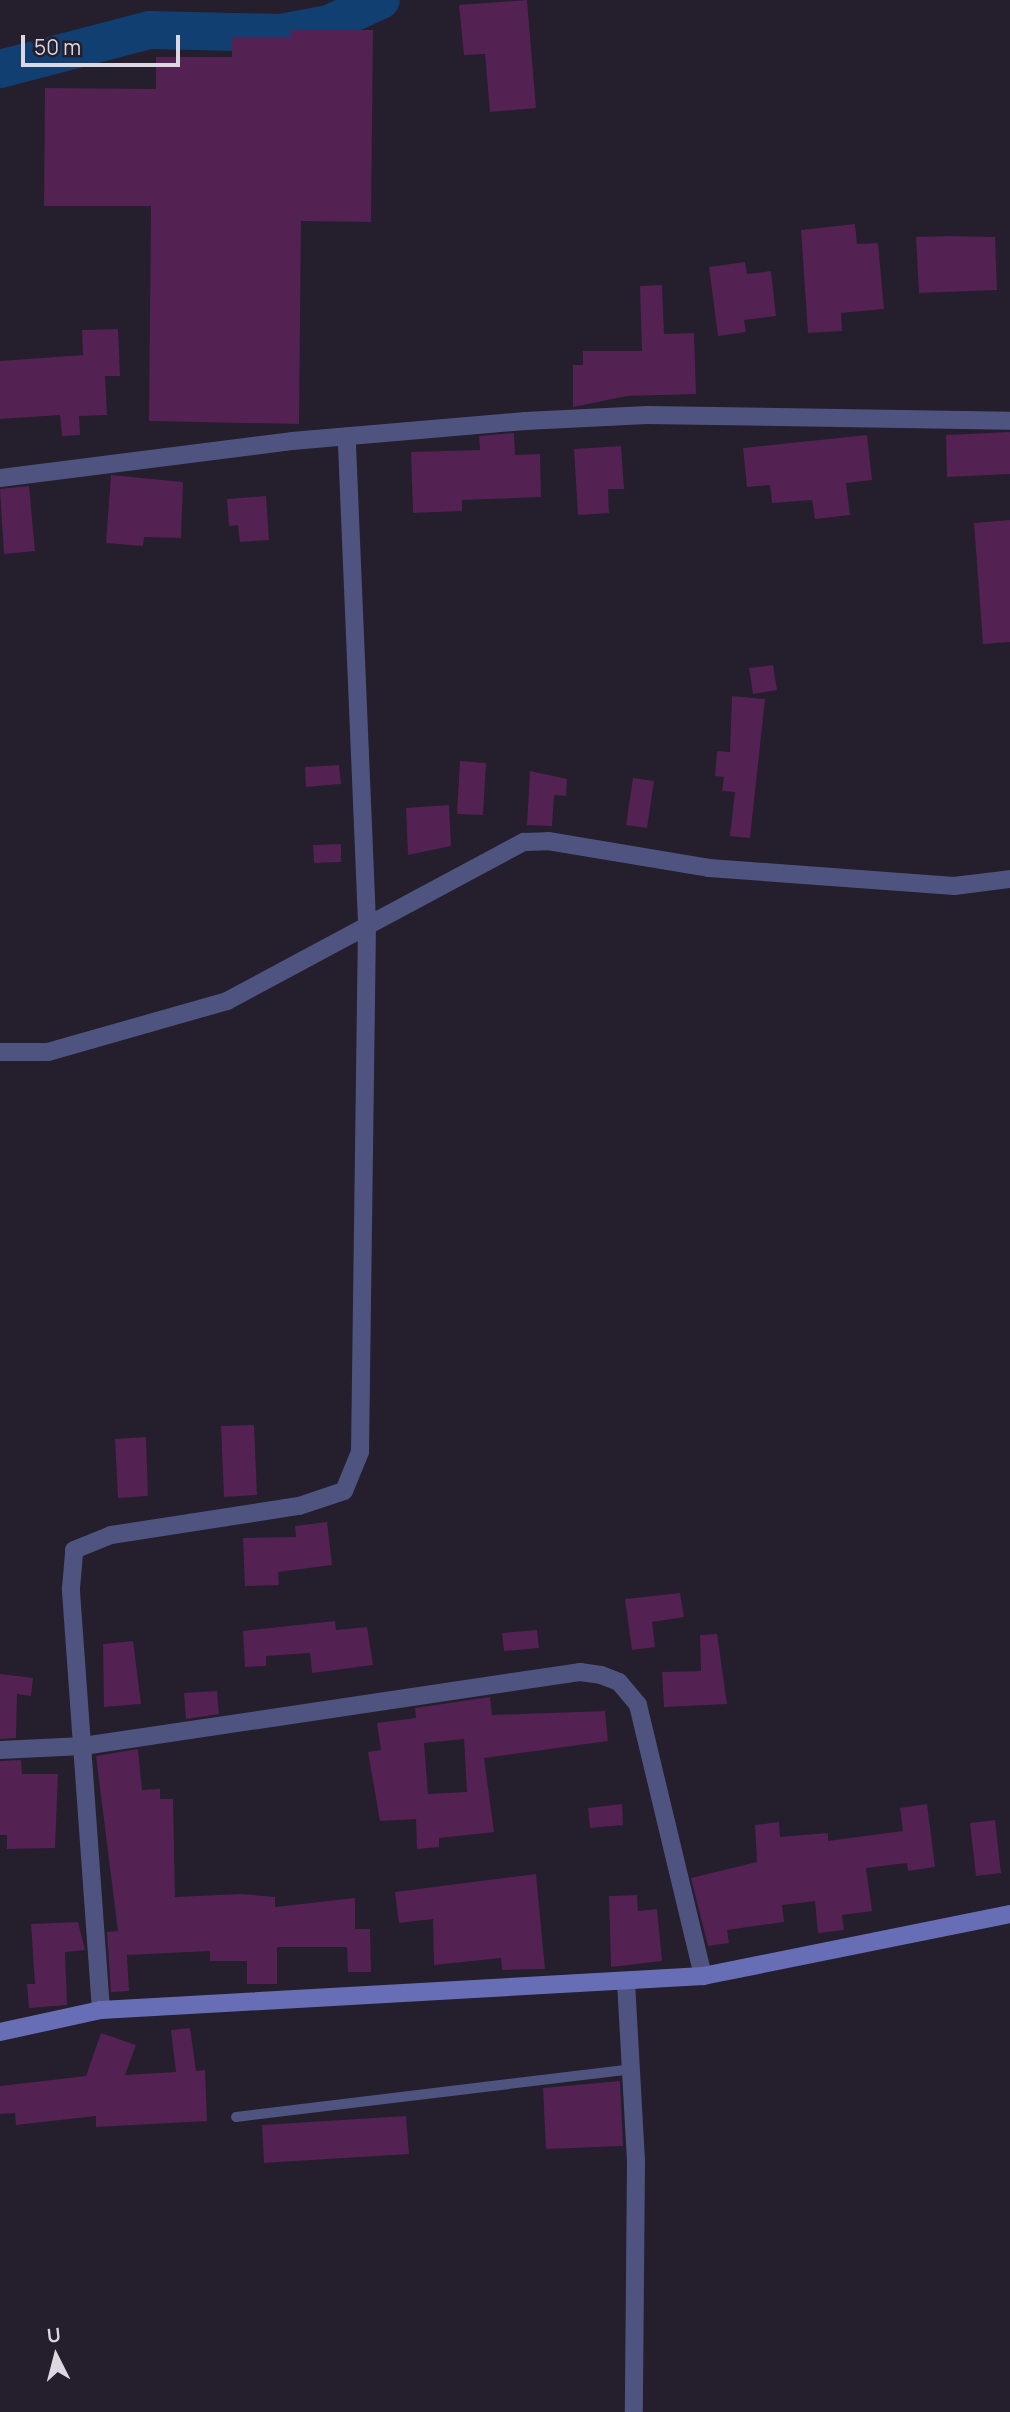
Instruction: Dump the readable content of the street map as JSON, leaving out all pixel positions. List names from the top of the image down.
{
  "scale_bar": "50 m",
  "north": "top"
}
